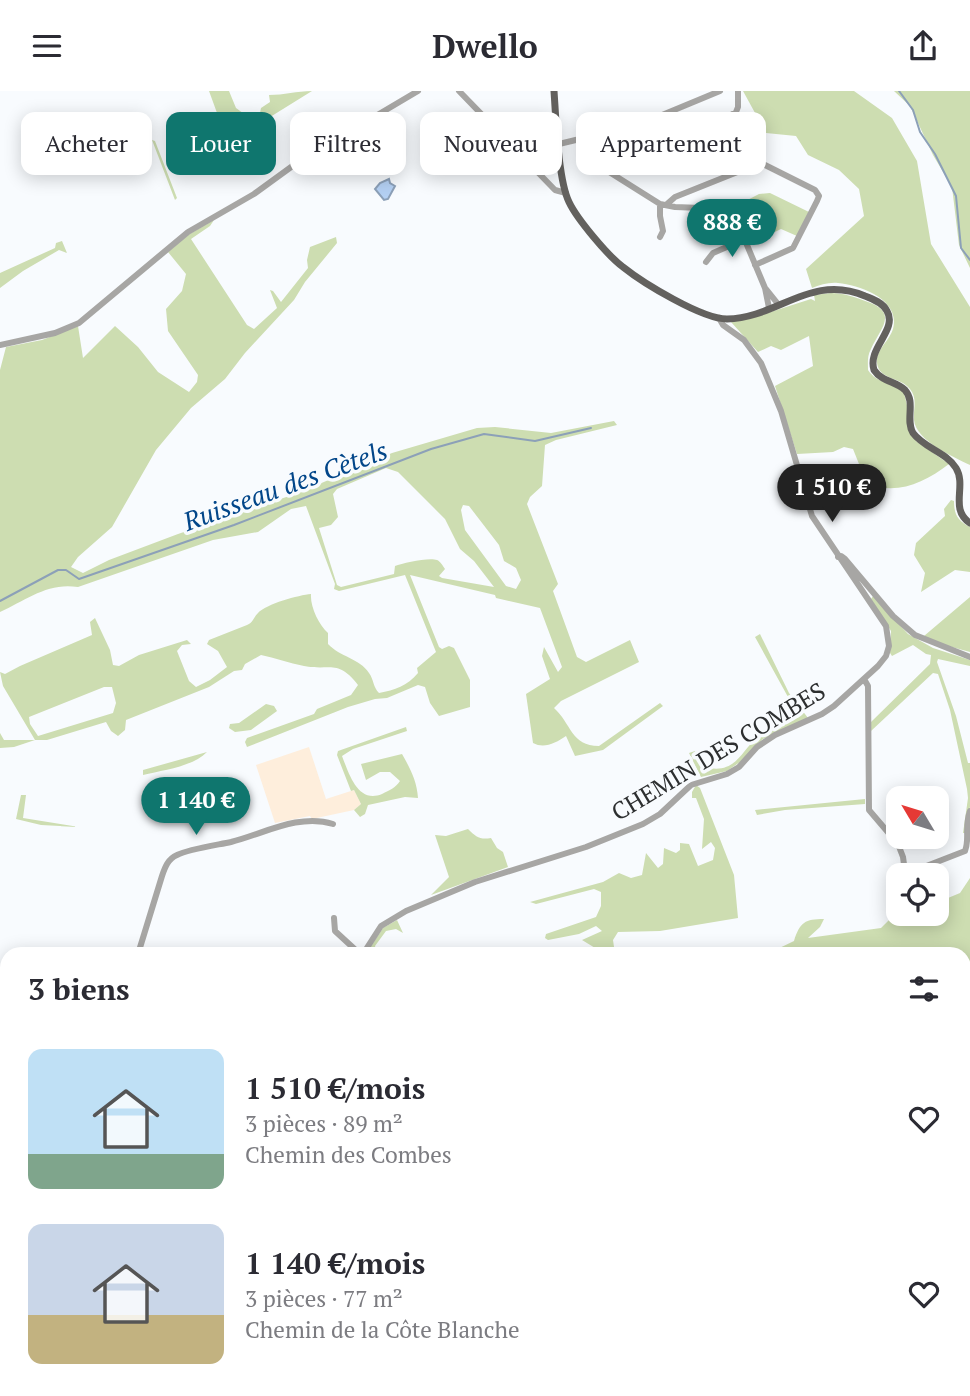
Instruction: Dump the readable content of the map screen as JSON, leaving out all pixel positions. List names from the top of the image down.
{
  "streets": {
    "street": ["CHEMIN DES COMBES"]
  },
  "water": ["Ruisseau des Cètels"],
  "north": "top left",
  "page": {
    "header": "Dwello",
    "chip": [
      "Acheter",
      "Louer",
      "Filtres",
      "Nouveau",
      "Appartement"
    ],
    "price": ["888 €", "1 510 €", "1 140 €"],
    "heading": "3 biens",
    "list": [
      {
        "name": "1 510 €/mois",
        "note": "3 pièces · 89 m² · Chemin des Combes"
      },
      {
        "name": "1 140 €/mois",
        "note": "3 pièces · 77 m² · Chemin de la Côte Blanche"
      }
    ]
  }
}
